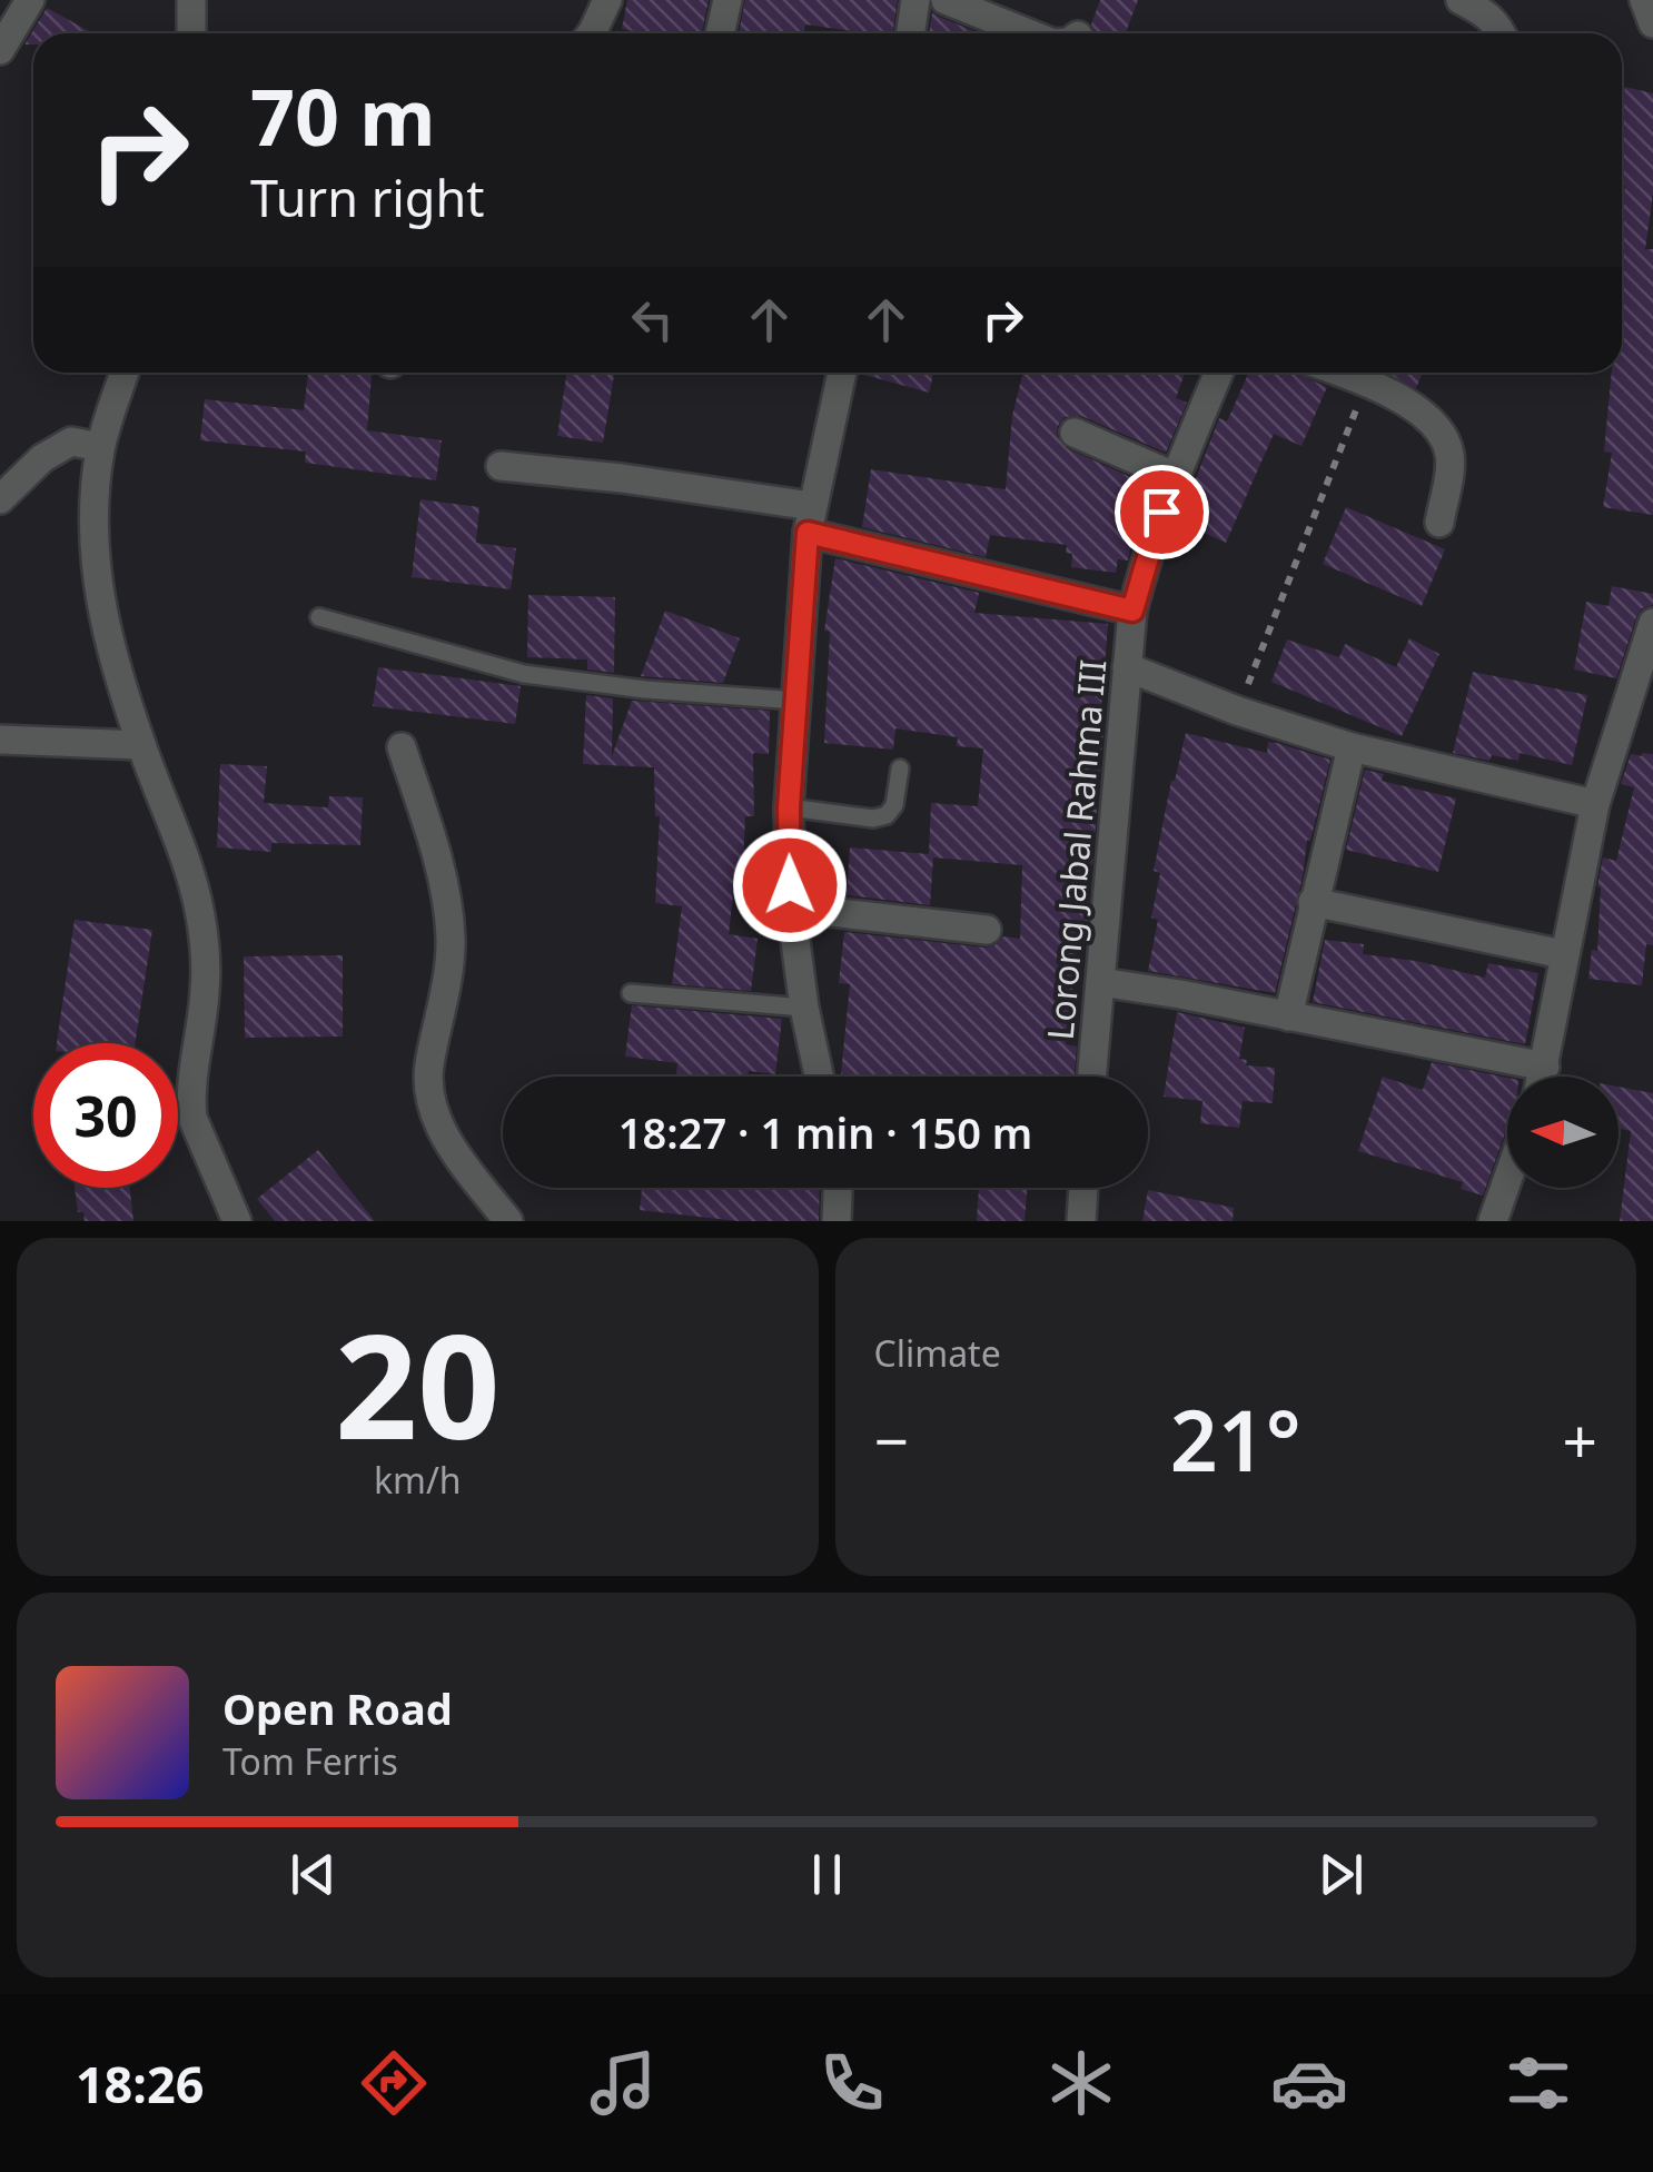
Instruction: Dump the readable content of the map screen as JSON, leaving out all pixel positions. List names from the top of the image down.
{
  "streets": {
    "street": ["Lorong Jabal Rahma III"]
  },
  "north": "left",
  "page": {
    "turn": ["70 m", "Turn right"],
    "limit": "30",
    "trip": "18:27 · 1 min · 150 m",
    "tile": [
      ["20", "km/h"],
      "Climate"
    ],
    "heat": ["−", "21°", "+"],
    "song": ["Open Road", "Tom Ferris"],
    "tabs": "18:26"
  }
}
